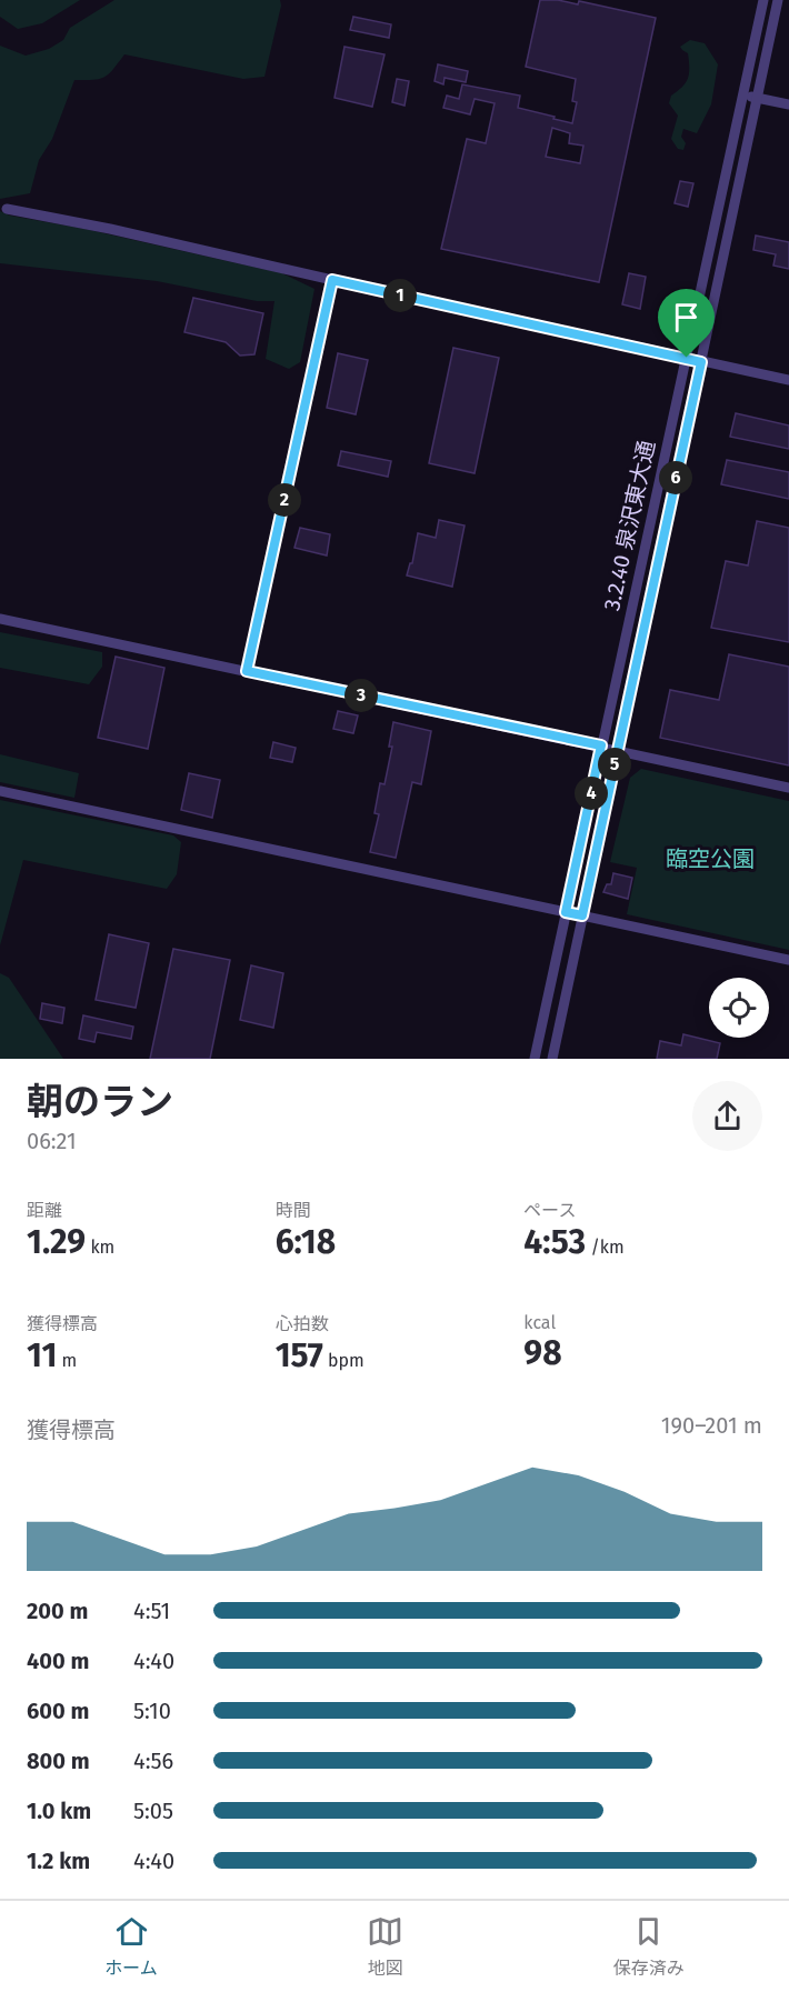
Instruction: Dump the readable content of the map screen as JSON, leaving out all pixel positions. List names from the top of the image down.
{
  "streets": {
    "street": ["3.2.40 泉沢東大通"]
  },
  "parks": ["臨空公園"],
  "page": {
    "pins": [
      "1",
      "6",
      "2",
      "3",
      "5",
      "4"
    ],
    "heading": ["朝のラン", "06:21"],
    "stats": [
      ["距離", "1.29 km"],
      ["時間", "6:18"],
      ["ペース", "4:53 /km"],
      ["獲得標高", "11 m"],
      ["心拍数", "157 bpm"],
      ["kcal", "98"]
    ],
    "chart": ["獲得標高", "190–201 m"],
    "list": [
      {
        "name": "200 m",
        "note": "4:51"
      },
      {
        "name": "400 m",
        "note": "4:40"
      },
      {
        "name": "600 m",
        "note": "5:10"
      },
      {
        "name": "800 m",
        "note": "4:56"
      },
      {
        "name": "1.0 km",
        "note": "5:05"
      },
      {
        "name": "1.2 km",
        "note": "4:40"
      }
    ],
    "tabs": ["ホーム", "地図", "保存済み"]
  }
}
